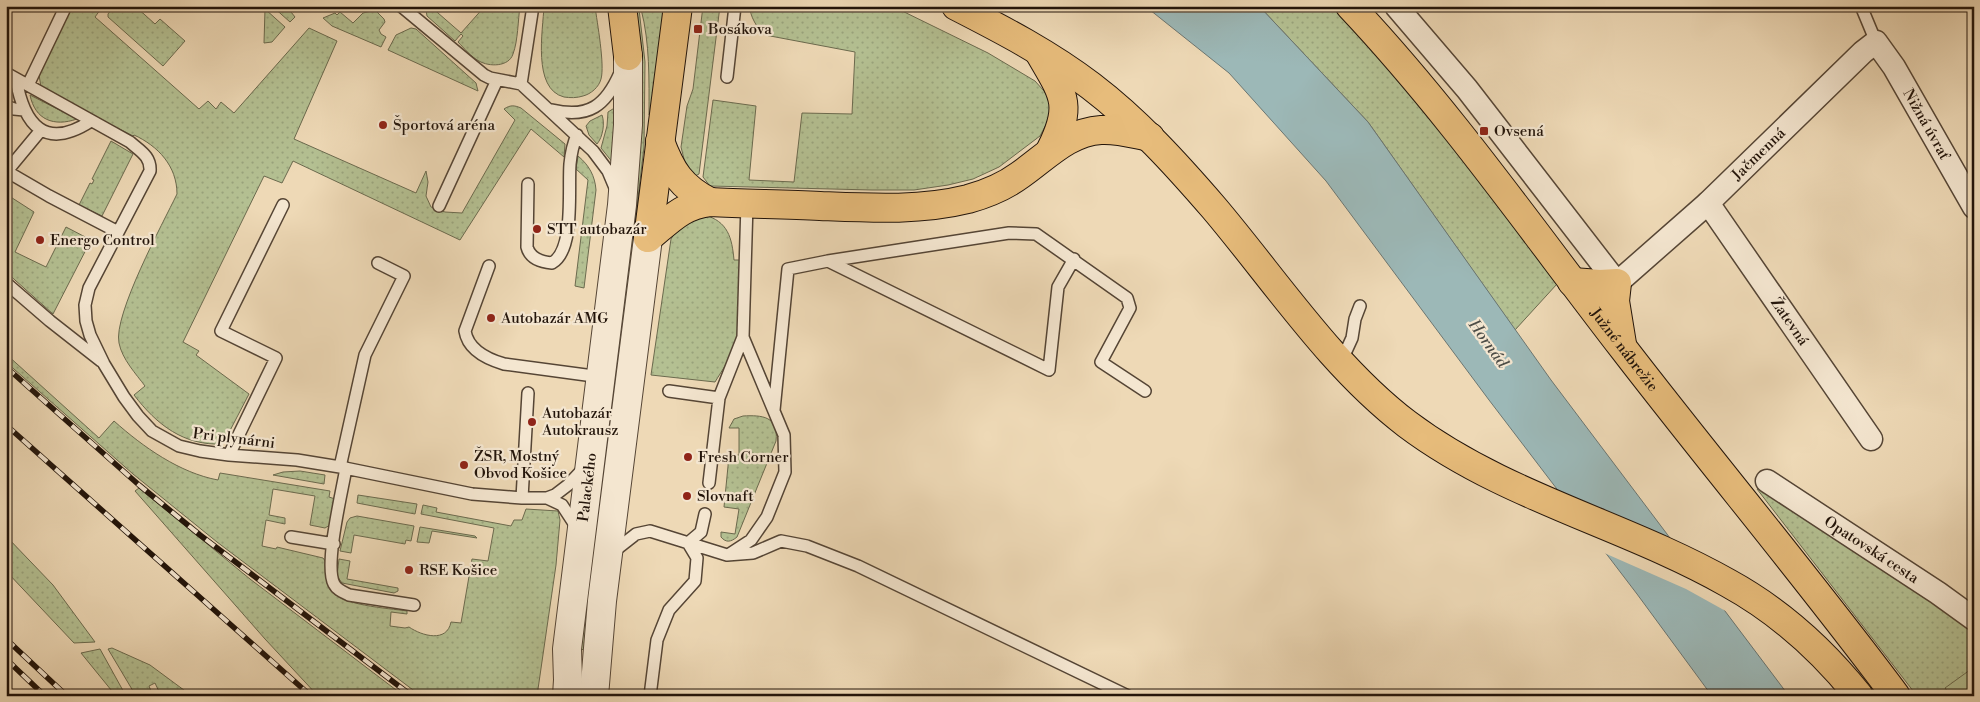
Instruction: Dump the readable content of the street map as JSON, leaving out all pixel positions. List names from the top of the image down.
{
  "streets": {
    "main road": ["Južné nábrežie"],
    "street": [
      "Nižná úvrať",
      "Jačmenná",
      "Žatevná",
      "Palackého",
      "Opatovská cesta"
    ],
    "lane": ["Pri plynárni"]
  },
  "crossings": [
    ["Nižná úvrať", "Jačmenná"],
    ["Jačmenná", "Žatevná"]
  ],
  "water": ["Hornád"],
  "places": {
    "transit": ["Bosákova", "Ovsená"],
    "other": [
      "Športová aréna",
      "STT autobazár",
      "Energo Control",
      "Autobazár AMG",
      "Autobazár Autokrausz",
      "Fresh Corner",
      "ŽSR, Mostný Obvod Košice",
      "Slovnaft",
      "RSE Košice"
    ]
  }
}
